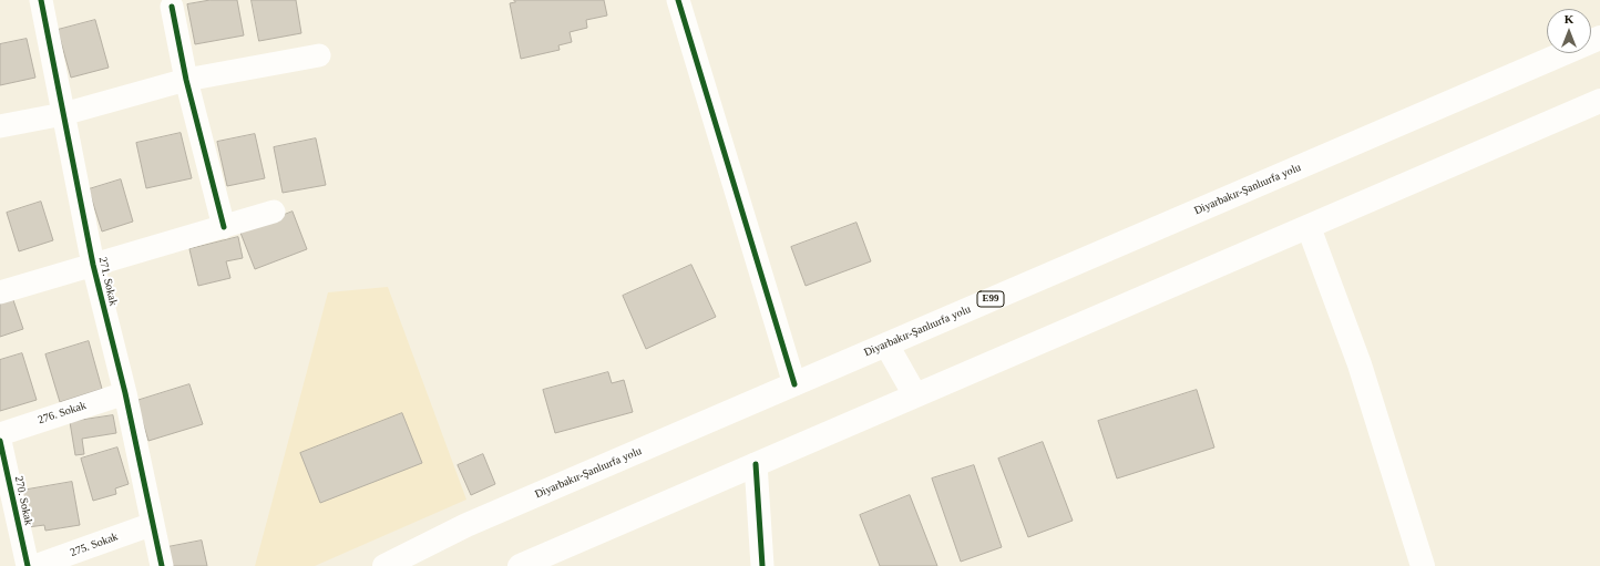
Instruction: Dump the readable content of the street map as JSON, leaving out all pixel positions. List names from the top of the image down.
{
  "streets": {
    "main road": ["Diyarbakır-Şanlıurfa yolu", "E99"],
    "street": [
      "271. Sokak",
      "276. Sokak",
      "270. Sokak",
      "275. Sokak"
    ]
  },
  "crossings": [
    ["271. Sokak", "276. Sokak"],
    ["271. Sokak", "275. Sokak"]
  ],
  "north": "top"
}
